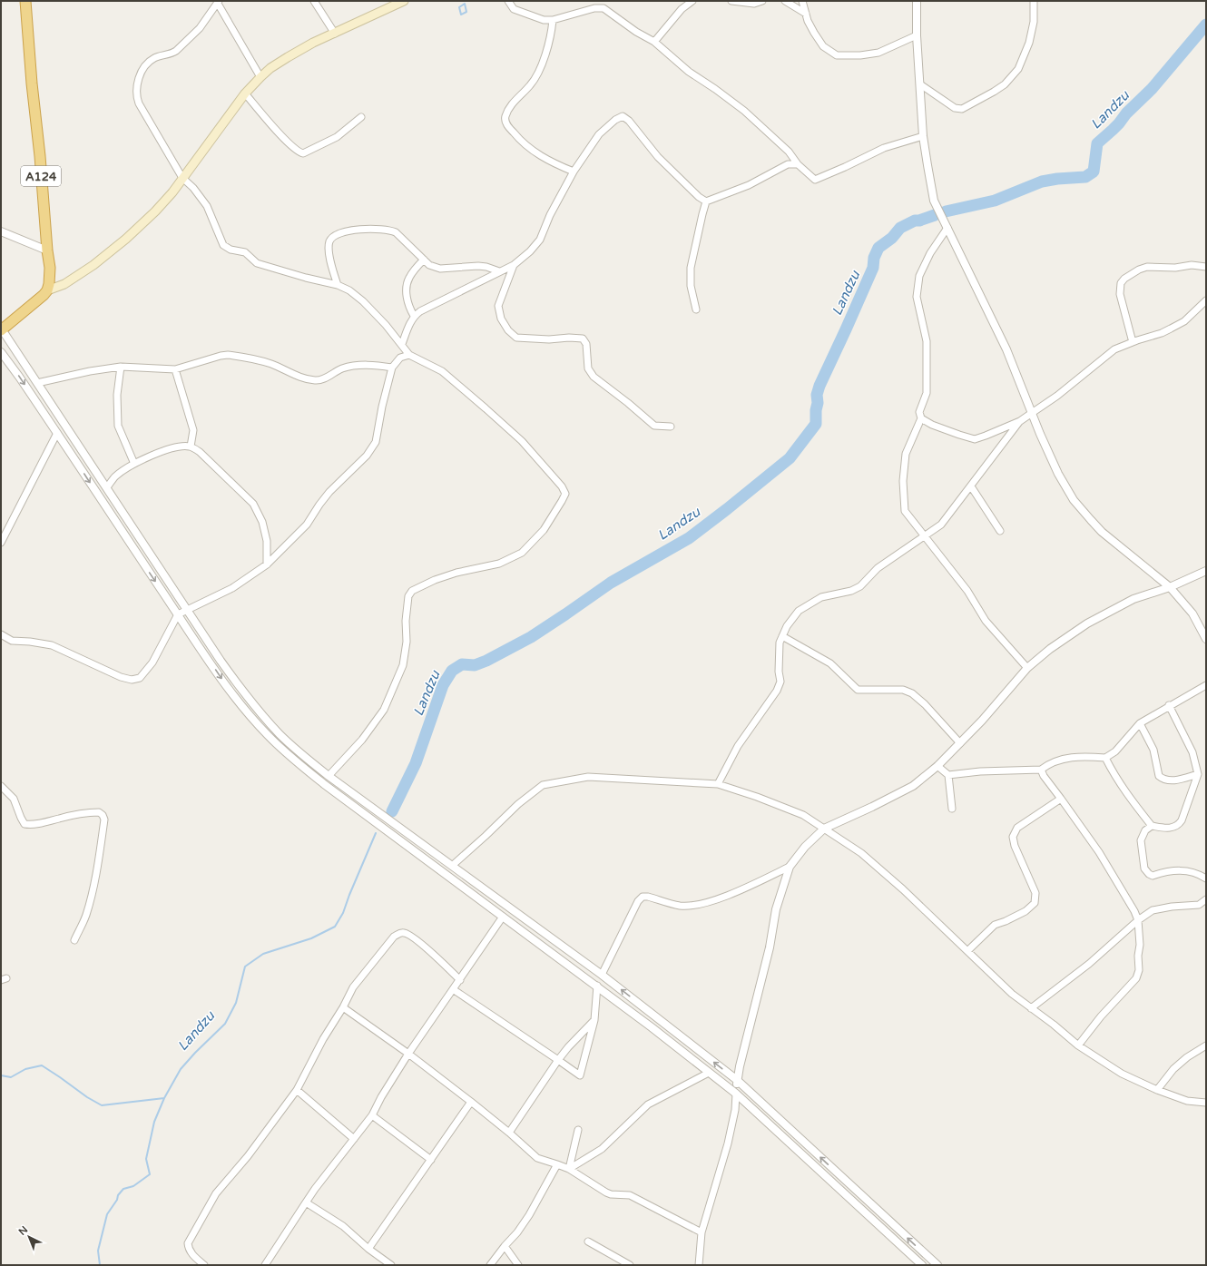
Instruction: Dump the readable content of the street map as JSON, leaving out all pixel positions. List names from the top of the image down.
{
  "streets": {
    "highway": ["A124"]
  },
  "water": ["Landzu"],
  "north": "top left"
}
